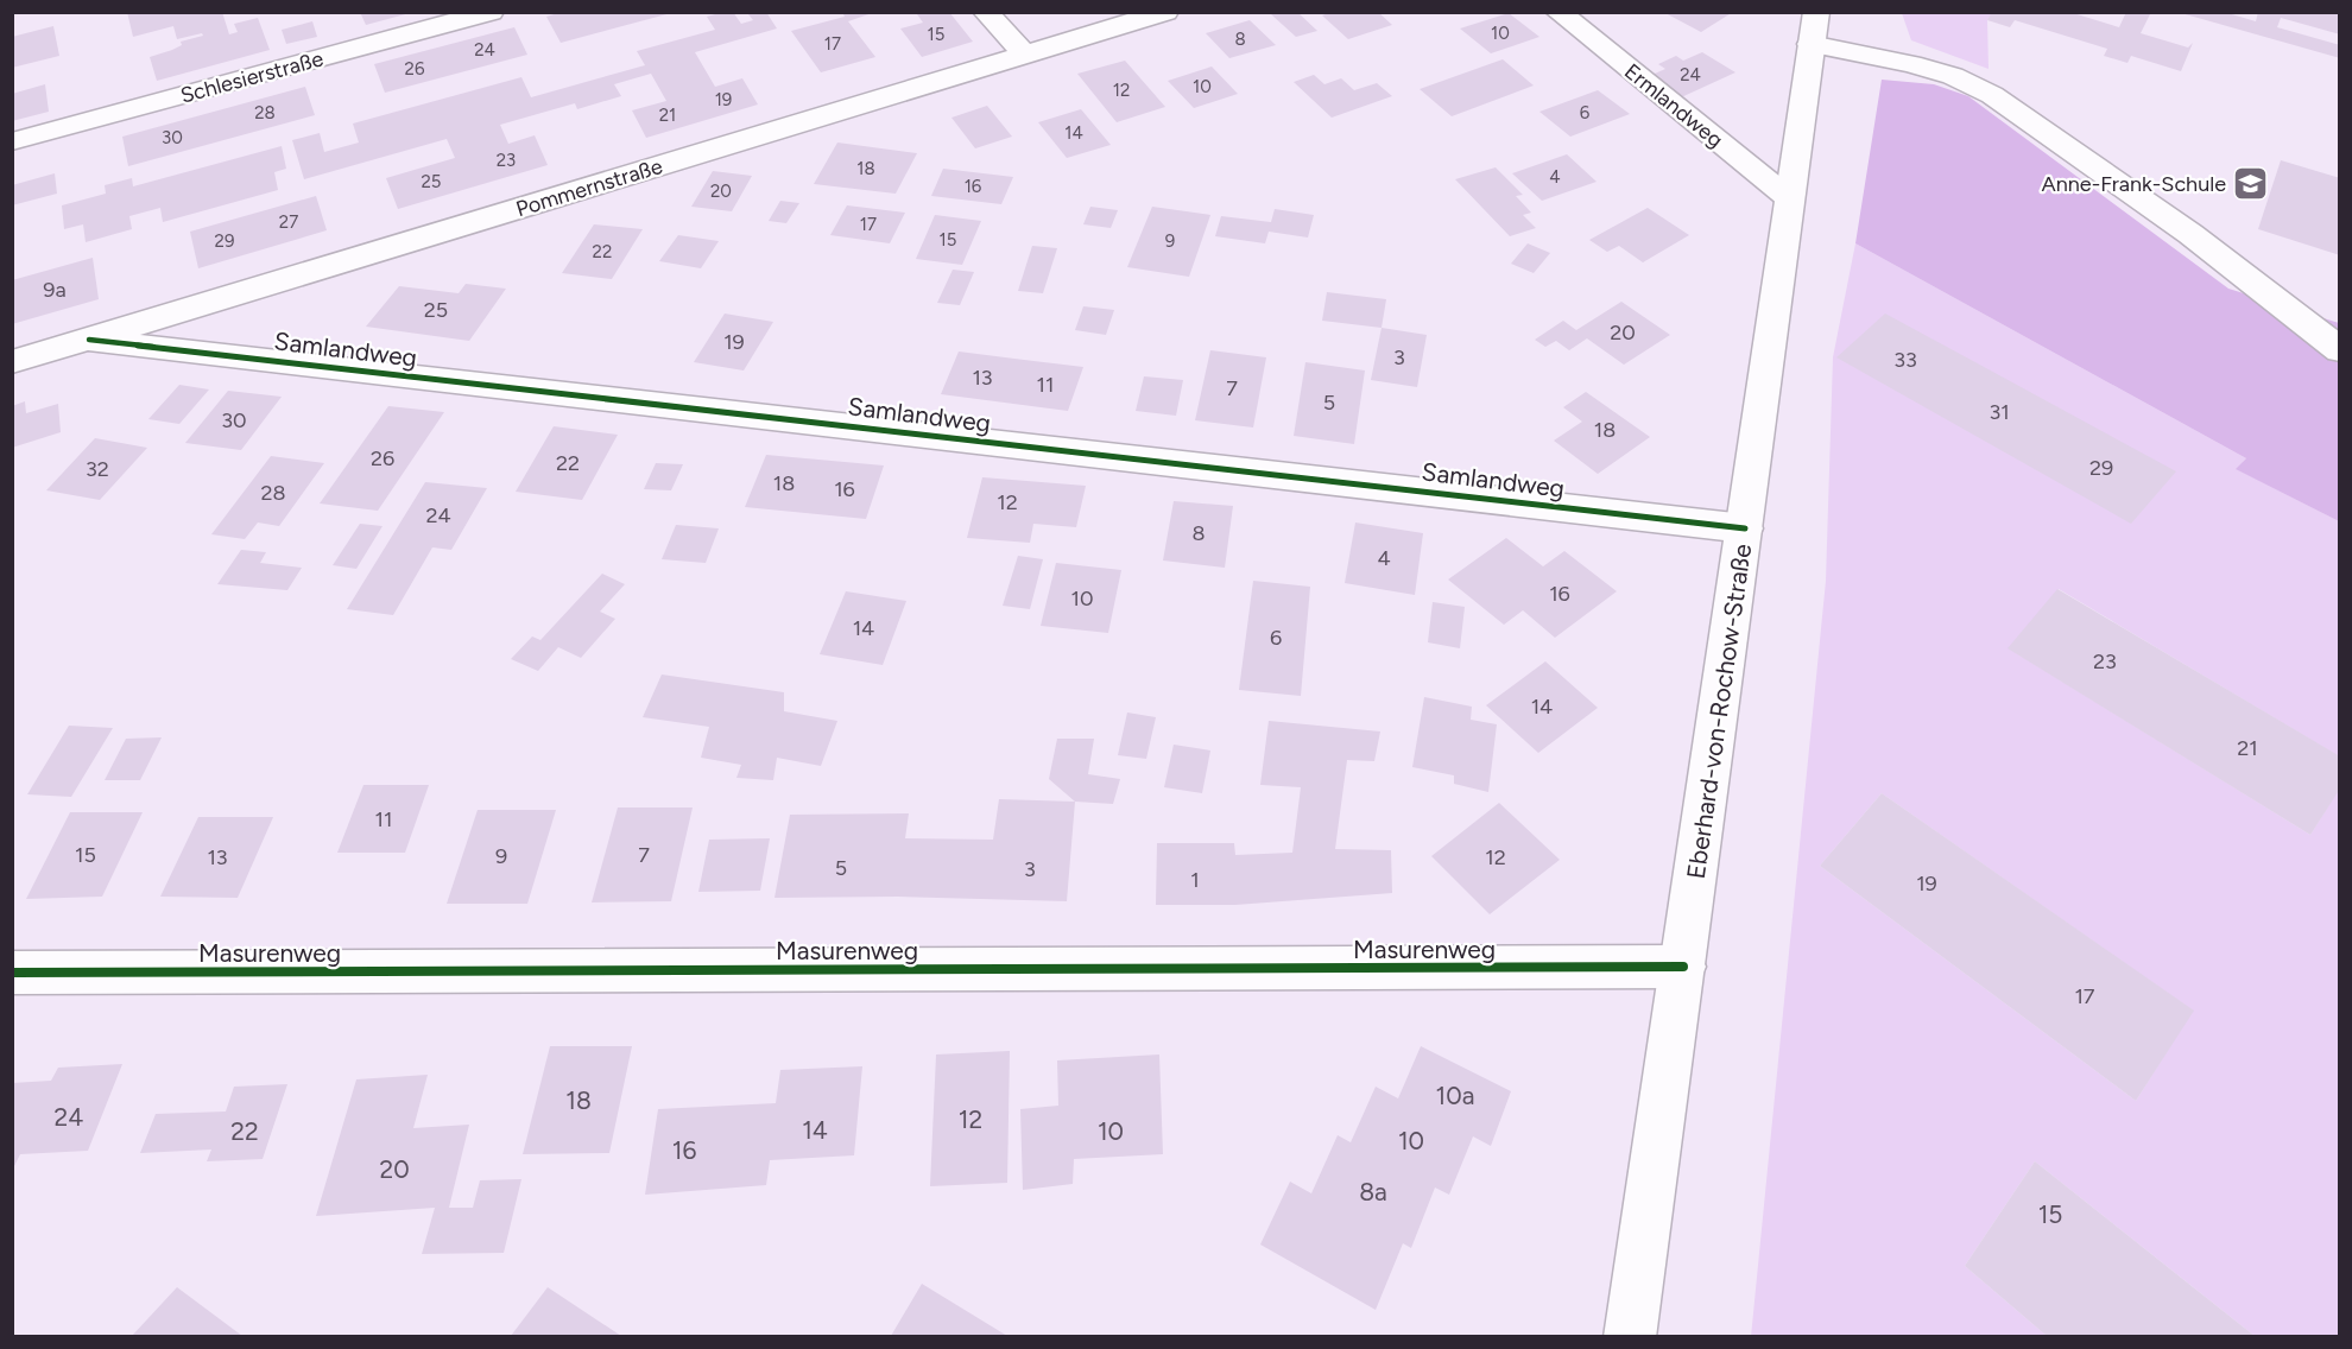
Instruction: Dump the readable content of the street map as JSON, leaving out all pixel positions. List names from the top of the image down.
{
  "streets": {
    "street": [
      "Schlesierstraße",
      "Ermlandweg",
      "Pommernstraße",
      "Samlandweg",
      "Eberhard-von-Rochow-Straße",
      "Masurenweg"
    ]
  },
  "crossings": [
    ["Ermlandweg", "Eberhard-von-Rochow-Straße"],
    ["Pommernstraße", "Samlandweg"],
    ["Samlandweg", "Eberhard-von-Rochow-Straße"],
    ["Eberhard-von-Rochow-Straße", "Masurenweg"]
  ],
  "places": {
    "school or university": ["Anne-Frank-Schule"]
  },
  "house_numbers": [
    "10",
    "15",
    "8",
    "17",
    "24",
    "26",
    "24",
    "10",
    "12",
    "19",
    "28",
    "6",
    "21",
    "14",
    "30",
    "23",
    "18",
    "4",
    "25",
    "16",
    "20",
    "27",
    "17",
    "15",
    "29",
    "9",
    "22",
    "9a",
    "25",
    "20",
    "19",
    "3",
    "33",
    "13",
    "11",
    "7",
    "5",
    "31",
    "30",
    "18",
    "26",
    "22",
    "29",
    "32",
    "18",
    "16",
    "28",
    "12",
    "24",
    "8",
    "4",
    "16",
    "10",
    "14",
    "6",
    "23",
    "14",
    "21",
    "11",
    "15",
    "7",
    "9",
    "13",
    "12",
    "5",
    "3",
    "1",
    "19",
    "17",
    "10a",
    "18",
    "24",
    "12",
    "14",
    "22",
    "10",
    "10",
    "16",
    "20",
    "8a",
    "15"
  ]
}
